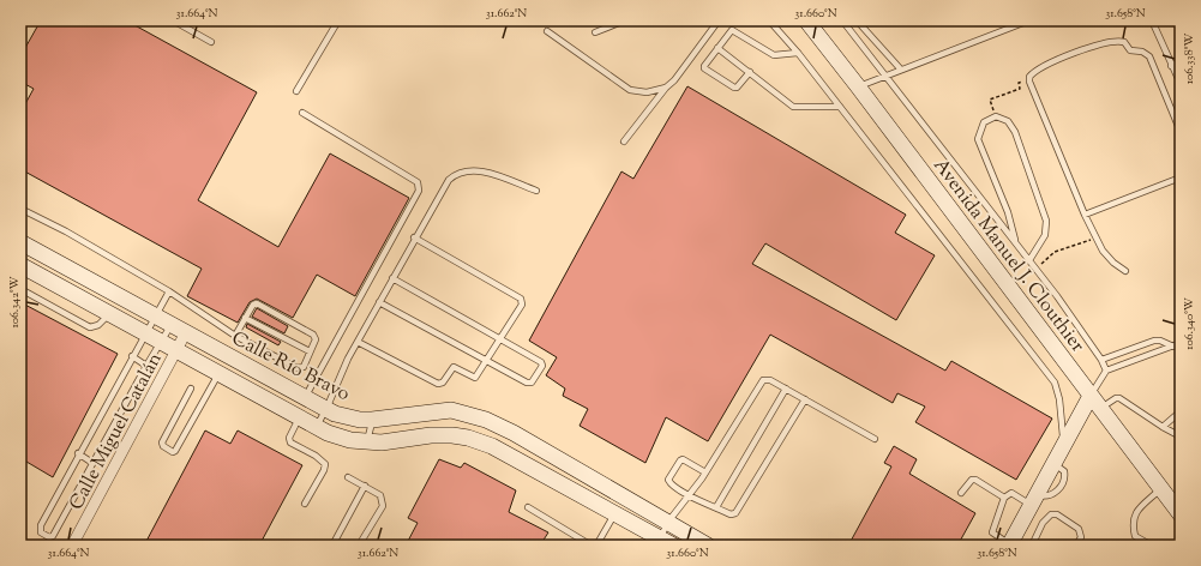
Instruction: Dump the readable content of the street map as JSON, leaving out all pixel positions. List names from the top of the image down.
{
  "streets": {
    "street": ["Avenida Manuel J. Clouthier", "Calle Río Bravo", "Calle Miguel Catalán"]
  },
  "crossings": [
    ["Calle Río Bravo", "Calle Miguel Catalán"]
  ],
  "coordinates": [
    "31.664°N",
    "31.662°N",
    "31.660°N",
    "31.658°N",
    "106.338°W",
    "106.342°W",
    "106.340°W"
  ]
}
